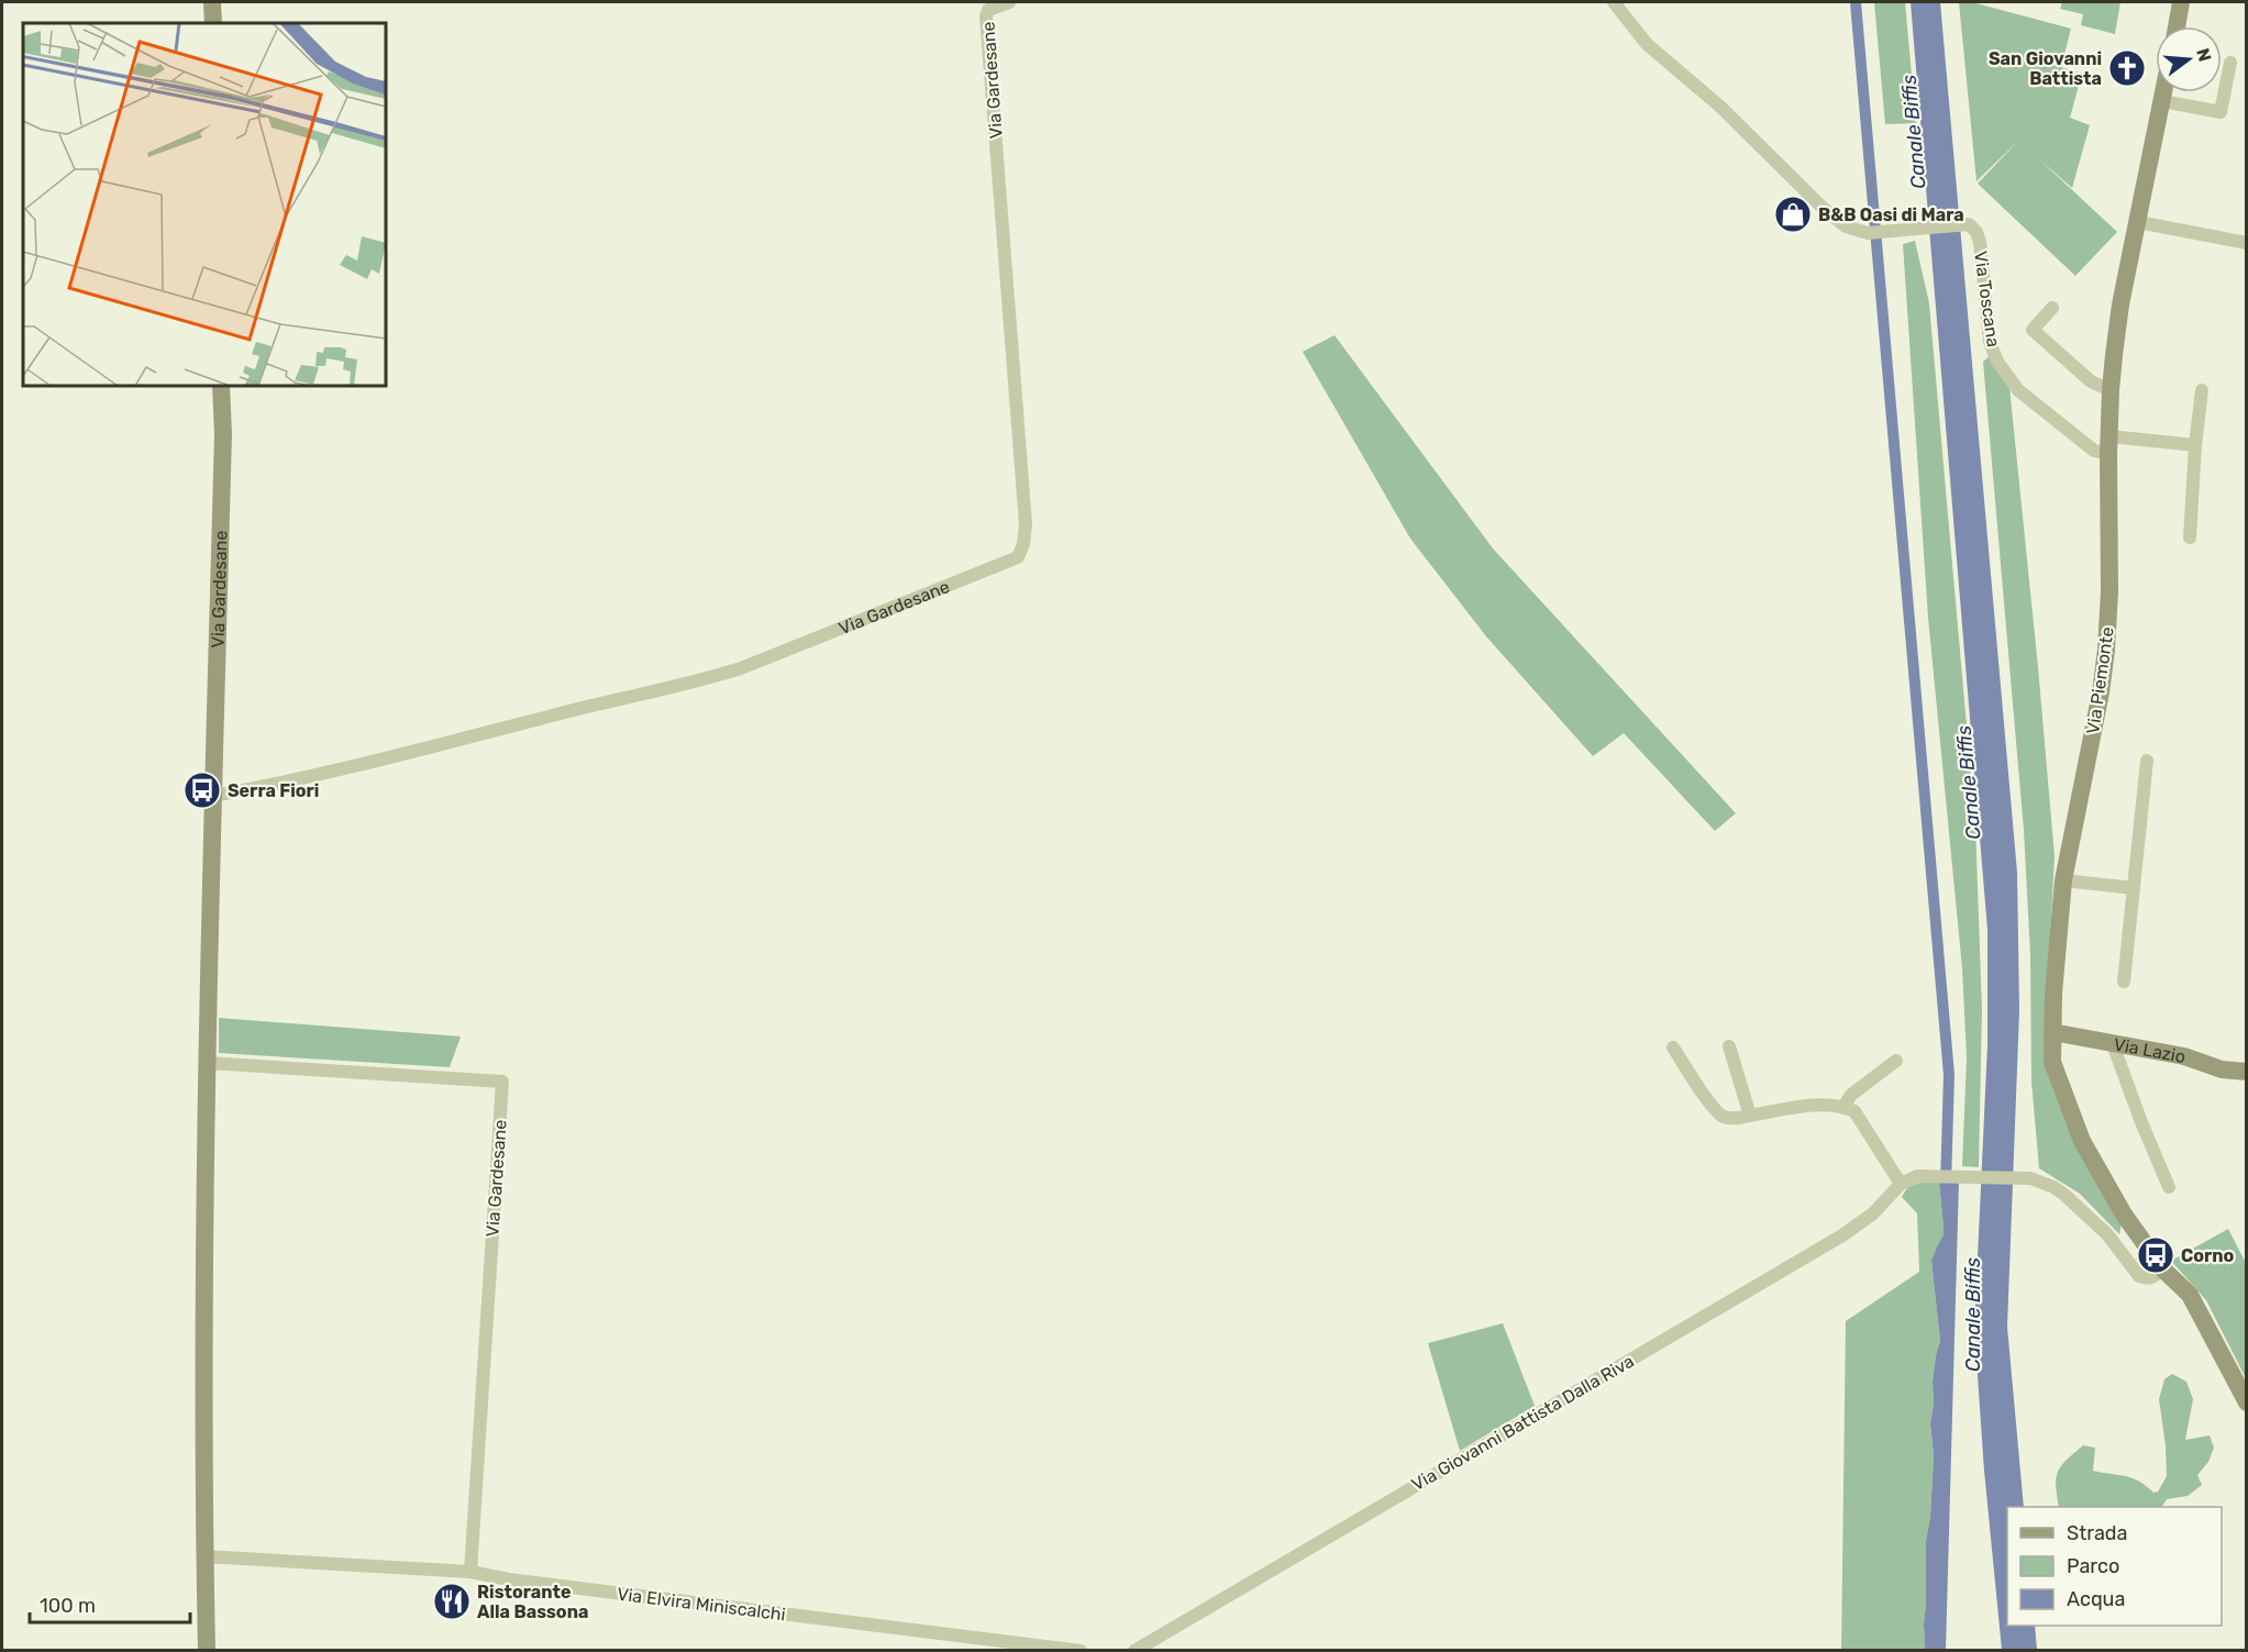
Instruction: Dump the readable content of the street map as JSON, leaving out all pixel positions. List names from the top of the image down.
{
  "streets": {
    "street": [
      "Via Gardesane",
      "Via Toscana",
      "Via Piemonte",
      "Via Lazio",
      "Via Giovanni Battista Dalla Riva",
      "Via Elvira Miniscalchi"
    ]
  },
  "crossings": [
    ["Via Gardesane", "Via Elvira Miniscalchi"],
    ["Via Toscana", "Via Piemonte"],
    ["Via Piemonte", "Via Lazio"]
  ],
  "water": ["Canale Biffis"],
  "places": {
    "church": ["San Giovanni Battista"],
    "shop": ["B&B Oasi di Mara"],
    "bus stop": ["Serra Fiori", "Corno"],
    "restaurant": ["Ristorante Alla Bassona"]
  },
  "legend": ["Strada", "Parco", "Acqua"],
  "scale_bar": "100 m",
  "north": "right"
}
